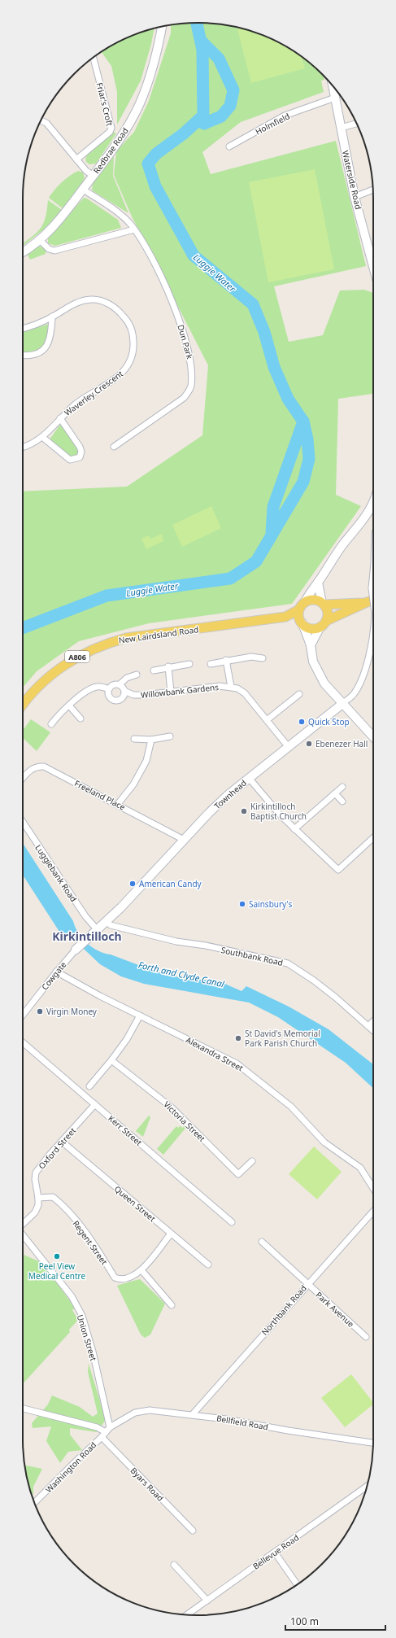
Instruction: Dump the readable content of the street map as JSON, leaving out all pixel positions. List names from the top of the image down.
{
  "streets": {
    "main road": ["New Lairdsland Road", "A806"],
    "street": [
      "Friar's Croft",
      "Holmfield",
      "Redbrae Road",
      "Waterside Road",
      "Dun Park",
      "Waverley Crescent",
      "Willowbank Gardens",
      "Townhead",
      "Freeland Place",
      "Luggiebank Road",
      "Southbank Road",
      "Cowgate",
      "Alexandra Street",
      "Victoria Street",
      "Kerr Street",
      "Oxford Street",
      "Queen Street",
      "Regent Street",
      "Park Avenue",
      "Northbank Road",
      "Union Street",
      "Bellfield Road",
      "Washington Road",
      "Byars Road",
      "Bellevue Road"
    ]
  },
  "crossings": [
    ["Holmfield", "Waterside Road"],
    ["Redbrae Road", "Dun Park"],
    ["Willowbank Gardens", "Townhead"],
    ["Townhead", "Freeland Place"],
    ["Townhead", "Luggiebank Road"],
    ["Townhead", "Southbank Road"],
    ["Townhead", "Cowgate"],
    ["Luggiebank Road", "Cowgate"],
    ["Cowgate", "Alexandra Street"],
    ["Kerr Street", "Oxford Street"],
    ["Oxford Street", "Queen Street"],
    ["Oxford Street", "Regent Street"],
    ["Queen Street", "Regent Street"],
    ["Park Avenue", "Northbank Road"],
    ["Northbank Road", "Bellfield Road"],
    ["Union Street", "Bellfield Road"],
    ["Union Street", "Washington Road"],
    ["Bellfield Road", "Washington Road"],
    ["Washington Road", "Byars Road"]
  ],
  "districts": ["Kirkintilloch"],
  "water": ["Luggie Water", "Forth and Clyde Canal"],
  "places": [
    "Quick Stop",
    "Ebenezer Hall",
    "Kirkintilloch Baptist Church",
    "American Candy",
    "Sainsbury's",
    "Virgin Money",
    "St David's Memorial Park Parish Church",
    "Peel View Medical Centre"
  ],
  "scale_bar": "100 m"
}
